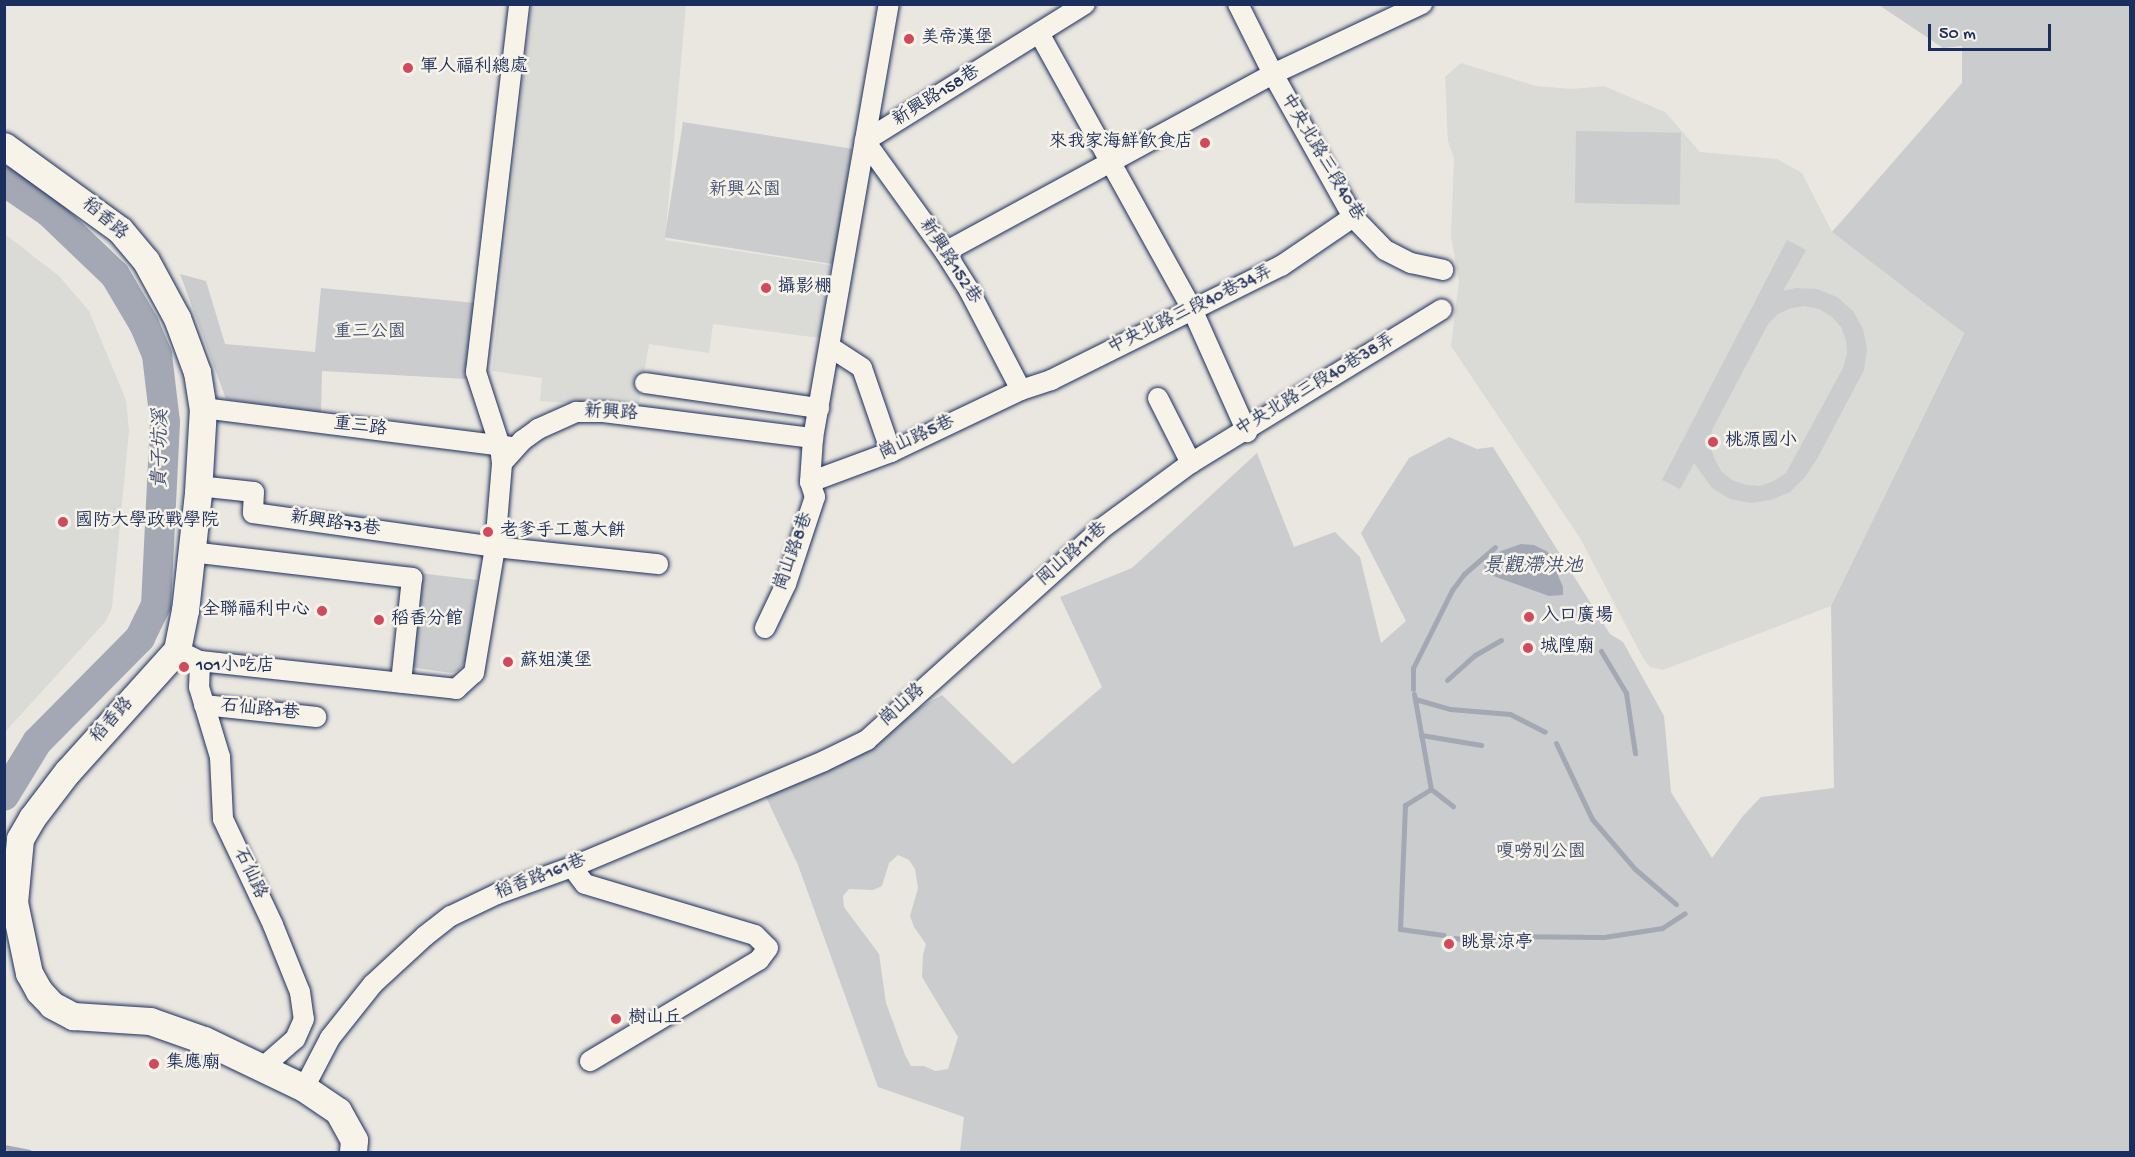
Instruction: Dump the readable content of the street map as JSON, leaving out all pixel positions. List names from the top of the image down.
{
  "streets": {
    "street": [
      "新興路158巷",
      "中央北路三段40巷",
      "稻香路",
      "新興路152巷",
      "中央北路三段40巷34弄",
      "中央北路三段40巷38弄",
      "新興路",
      "重三路",
      "崗山路5巷",
      "新興路73巷",
      "崗山路8巷",
      "岡山路11巷",
      "崗山路",
      "石仙路1巷",
      "石仙路",
      "稻香路161巷"
    ]
  },
  "crossings": [
    ["新興路158巷", "新興路152巷"],
    ["中央北路三段40巷", "中央北路三段40巷34弄"],
    ["稻香路", "重三路"],
    ["稻香路", "新興路73巷"],
    ["稻香路", "石仙路"],
    ["稻香路", "稻香路161巷"],
    ["新興路152巷", "中央北路三段40巷34弄"],
    ["新興路152巷", "崗山路5巷"],
    ["中央北路三段40巷34弄", "崗山路5巷"],
    ["中央北路三段40巷38弄", "岡山路11巷"],
    ["新興路", "重三路"],
    ["新興路", "崗山路8巷"],
    ["崗山路5巷", "崗山路8巷"],
    ["岡山路11巷", "崗山路"],
    ["崗山路", "稻香路161巷"],
    ["石仙路1巷", "石仙路"]
  ],
  "water": ["貴子坑溪", "景觀滯洪池"],
  "parks": ["新興公園", "重三公園", "嗄嘮別公園"],
  "places": [
    "美帝漢堡",
    "軍人福利總處",
    "來我家海鮮飲食店",
    "攝影棚",
    "桃源國小",
    "國防大學政戰學院",
    "老爹手工蔥大餅",
    "全聯福利中心",
    "入口廣場",
    "稻香分館",
    "城隍廟",
    "蘇姐漢堡",
    "101小吃店",
    "眺景涼亭",
    "樹山丘",
    "集應廟"
  ],
  "scale_bar": "50 m"
}
